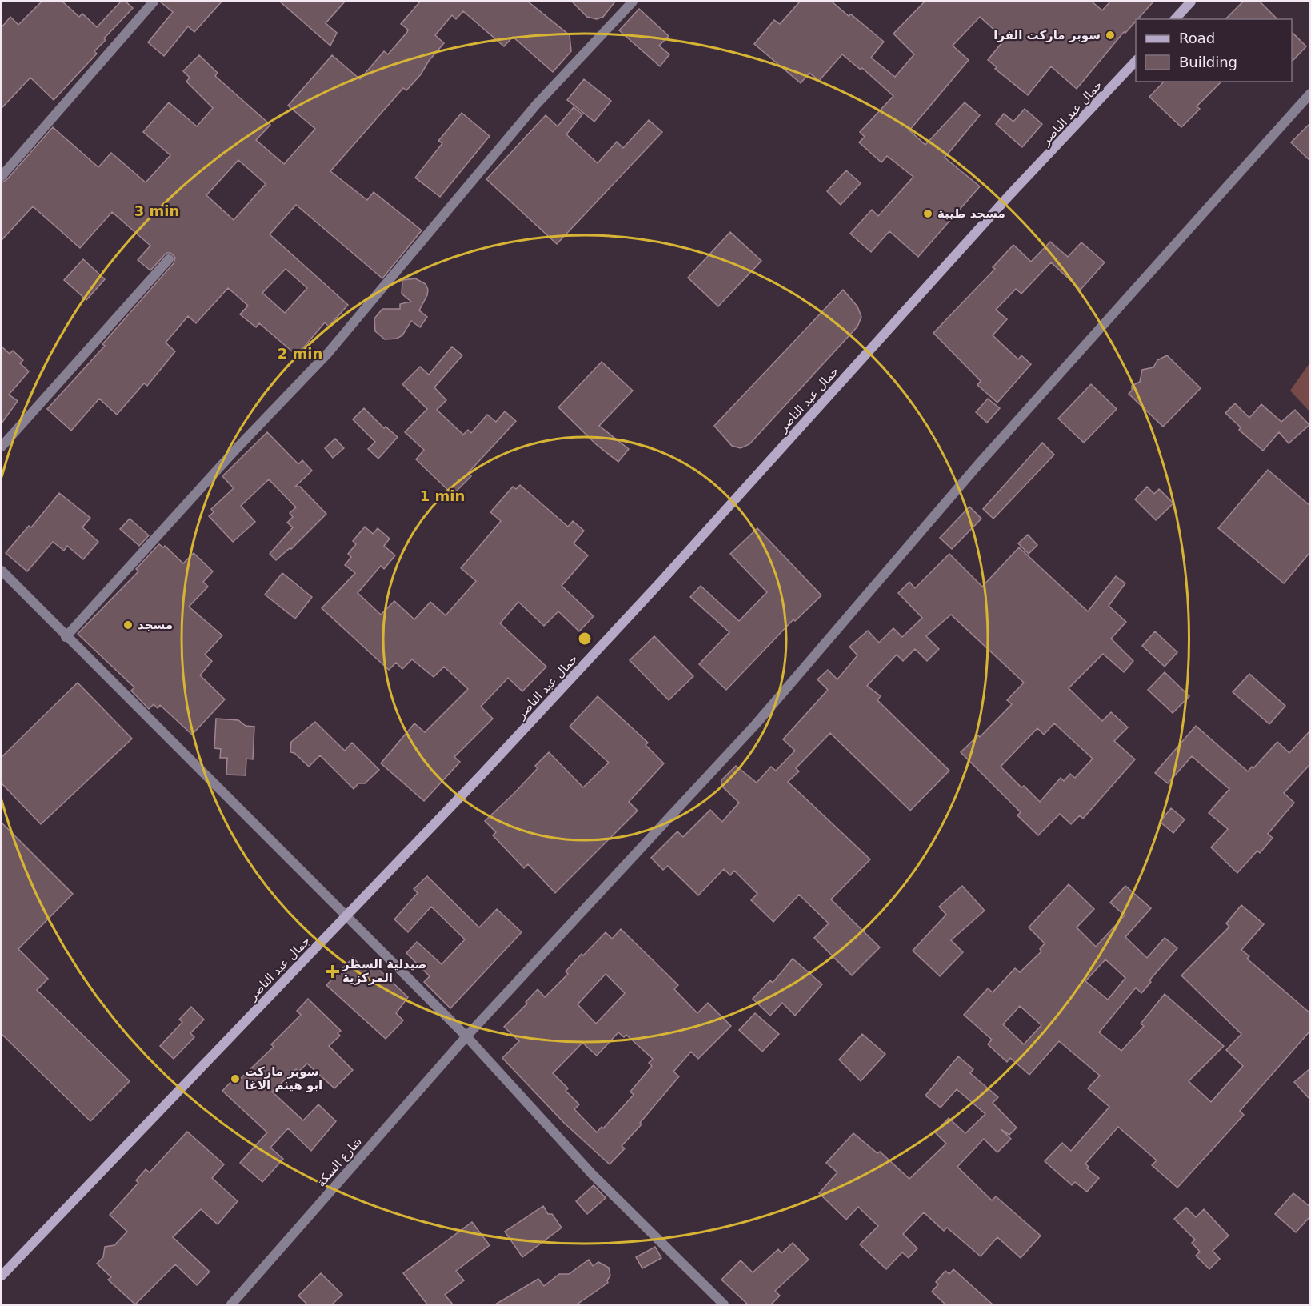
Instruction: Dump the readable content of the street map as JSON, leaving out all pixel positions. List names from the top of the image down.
{
  "streets": {
    "main road": ["جمال عبد الناصر"],
    "street": ["شارع السكة"]
  },
  "places": {
    "other": [
      "سوبر ماركت الفرا",
      "مسجد طيبة",
      "مسجد",
      "سوبر ماركت ابو هيثم الاغا"
    ],
    "health": ["صيدلية السطر المركزية"]
  },
  "legend": ["Road", "Building"],
  "rings": ["3 min", "2 min", "1 min"]
}
